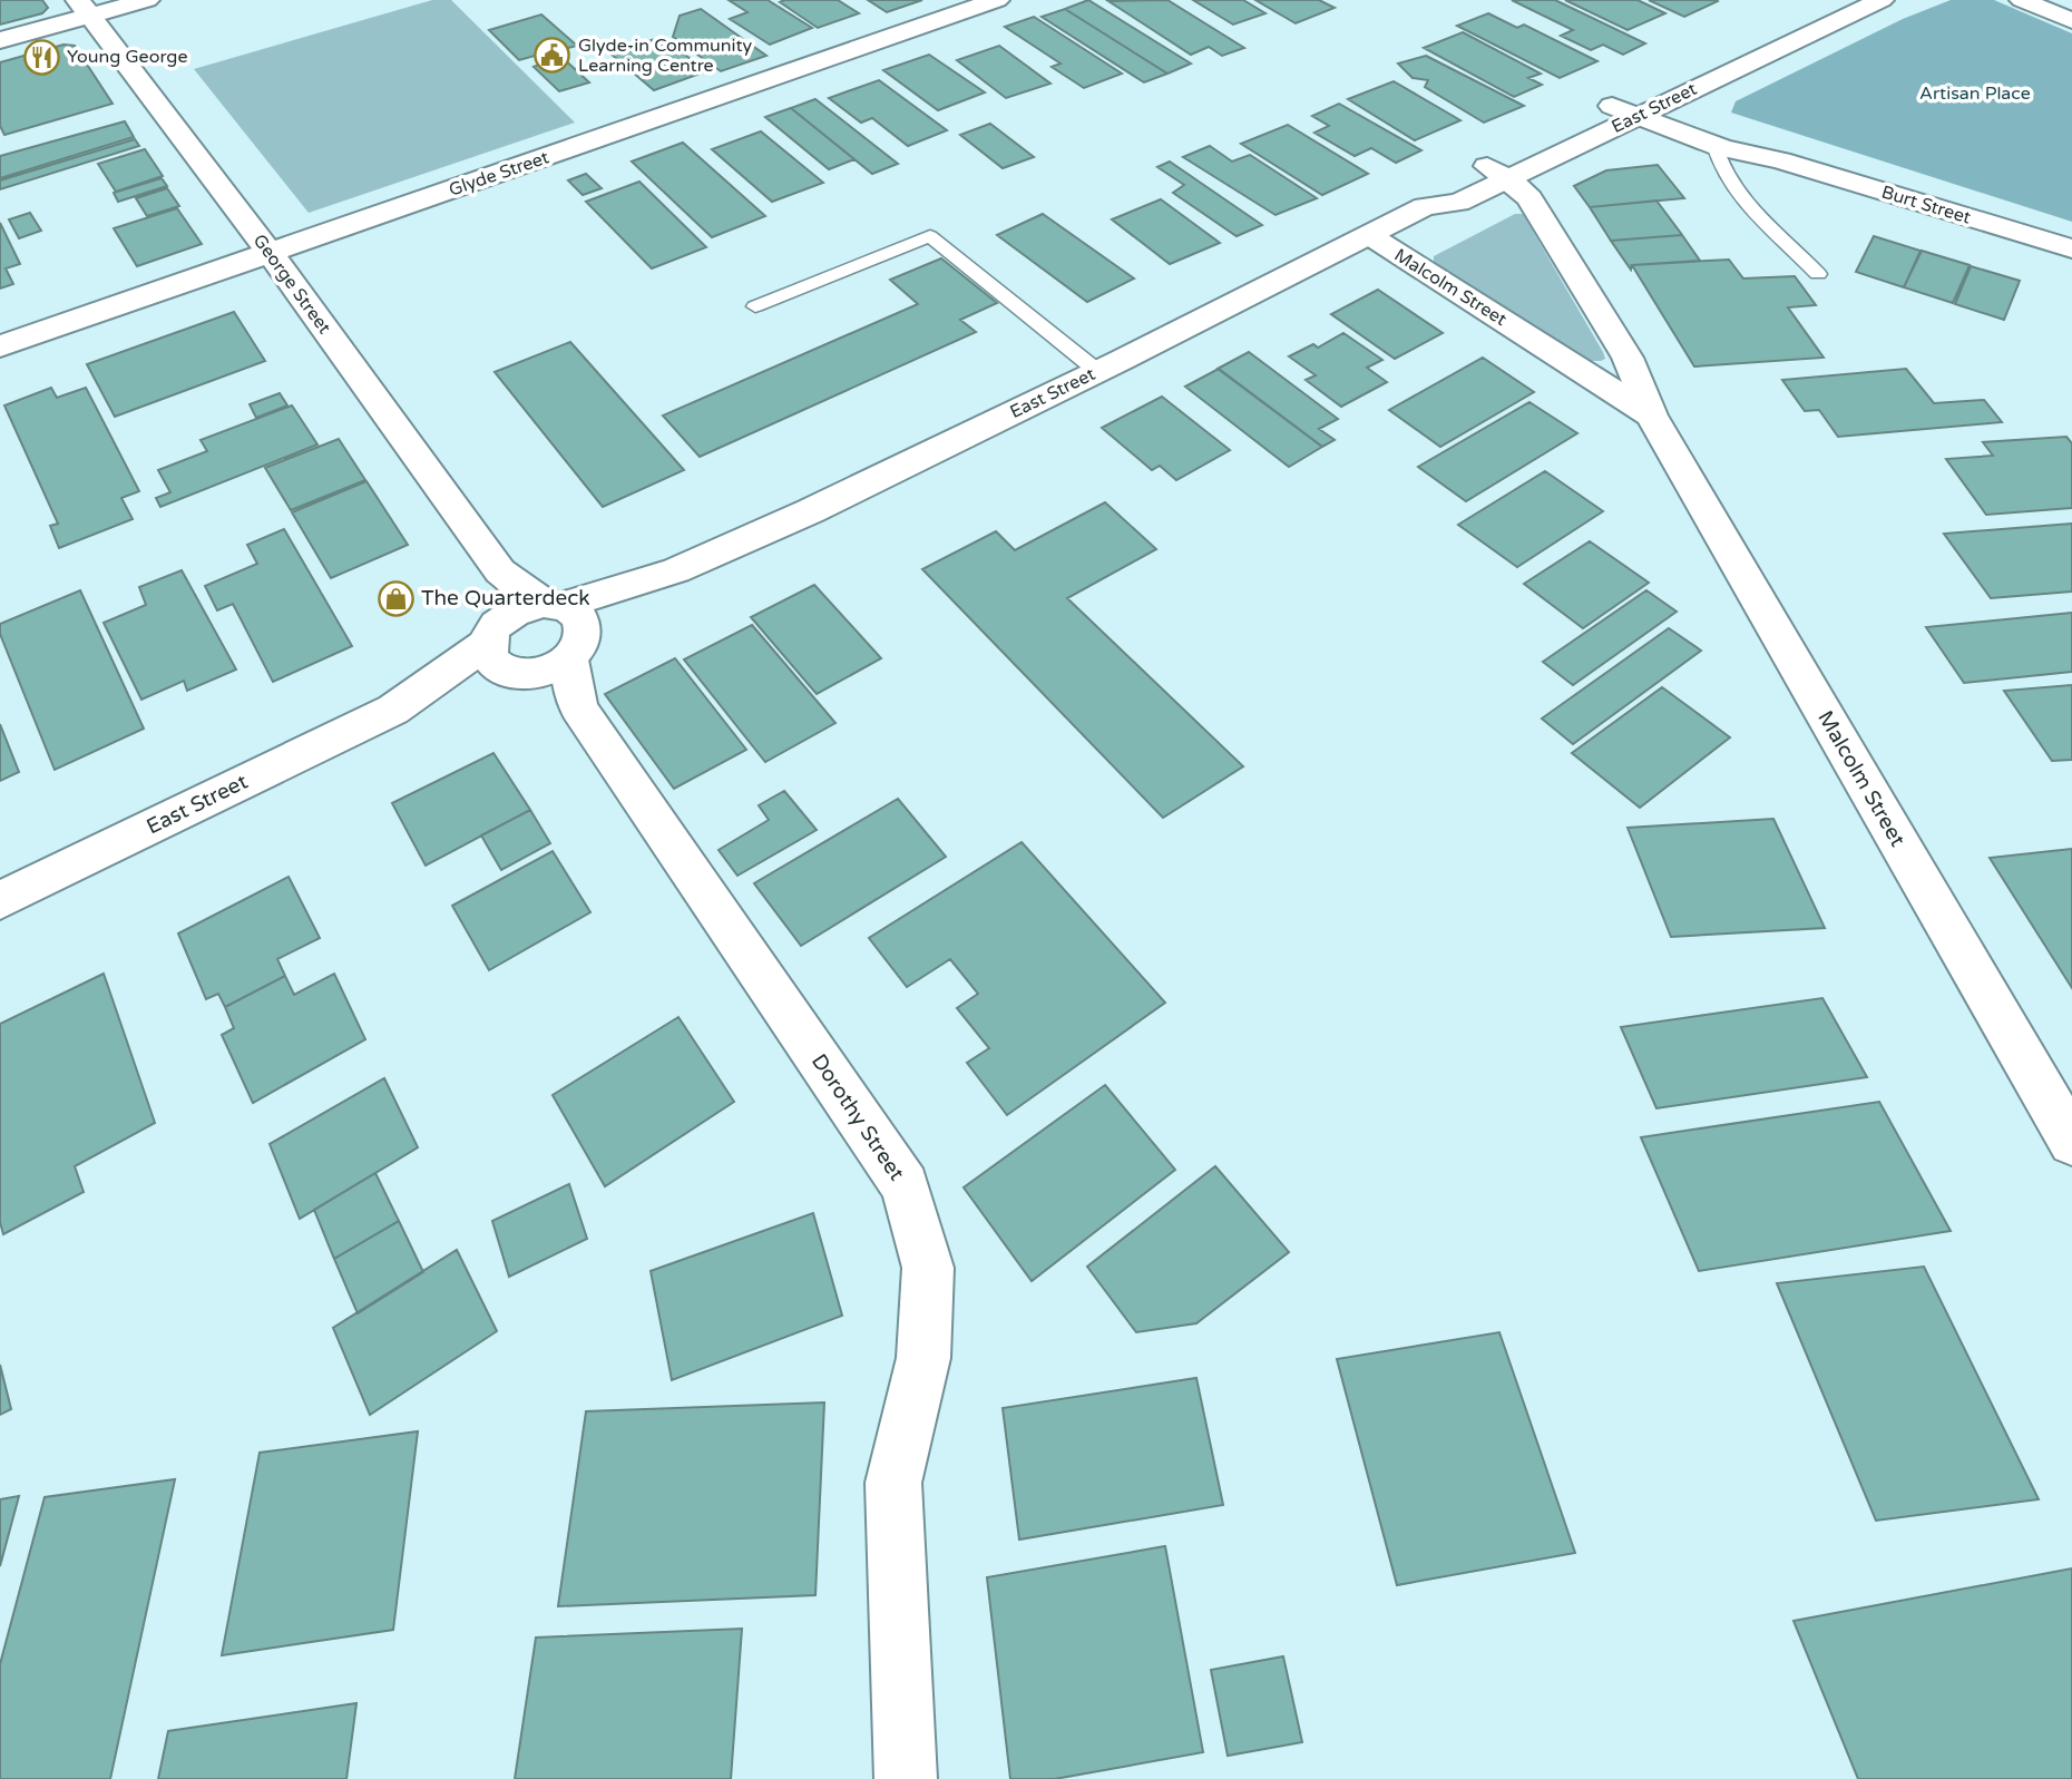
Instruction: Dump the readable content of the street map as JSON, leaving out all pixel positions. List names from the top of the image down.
{
  "streets": {
    "street": [
      "East Street",
      "Glyde Street",
      "Burt Street",
      "George Street",
      "Malcolm Street",
      "Dorothy Street"
    ]
  },
  "crossings": [
    ["East Street", "Burt Street"],
    ["East Street", "George Street"],
    ["East Street", "Malcolm Street"],
    ["East Street", "Dorothy Street"],
    ["Glyde Street", "George Street"],
    ["George Street", "Dorothy Street"]
  ],
  "parks": ["Artisan Place"],
  "places": {
    "public building": ["Glyde-in Community Learning Centre"],
    "restaurant": ["Young George"],
    "shop": ["The Quarterdeck"]
  }
}
